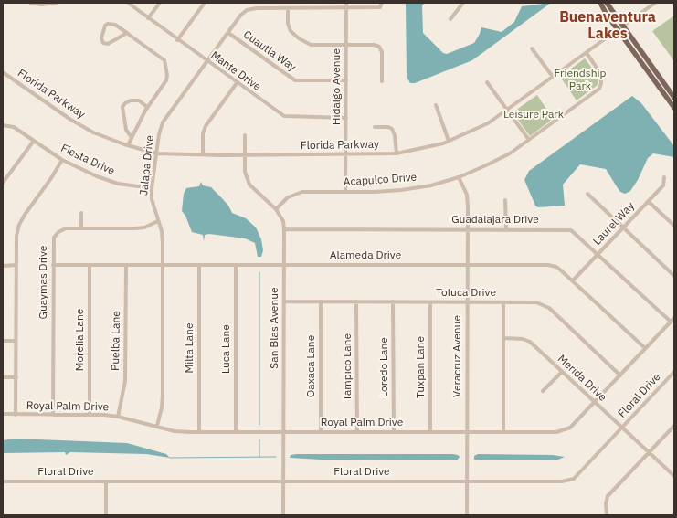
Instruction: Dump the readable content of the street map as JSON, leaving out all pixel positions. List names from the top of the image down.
{
  "streets": {
    "street": [
      "Cuautla Way",
      "Mante Drive",
      "Hidalgo Avenue",
      "Florida Parkway",
      "Fiesta Drive",
      "Jalapa Drive",
      "Acapulco Drive",
      "Guadalajara Drive",
      "Laurel Way",
      "Alameda Drive",
      "Guaymas Drive",
      "Toluca Drive",
      "San Blas Avenue",
      "Morelia Lane",
      "Puelba Lane",
      "Milta Lane",
      "Luca Lane",
      "Veracruz Avenue",
      "Oaxaca Lane",
      "Tampico Lane",
      "Loredo Lane",
      "Tuxpan Lane",
      "Merida Drive",
      "Floral Drive",
      "Royal Palm Drive"
    ]
  },
  "crossings": [
    ["Cuautla Way", "Hidalgo Avenue"],
    ["Cuautla Way", "Jalapa Drive"],
    ["Mante Drive", "Hidalgo Avenue"],
    ["Mante Drive", "Jalapa Drive"],
    ["Hidalgo Avenue", "Florida Parkway"],
    ["Hidalgo Avenue", "Jalapa Drive"],
    ["Hidalgo Avenue", "Acapulco Drive"],
    ["Florida Parkway", "Jalapa Drive"],
    ["Florida Parkway", "Acapulco Drive"],
    ["Florida Parkway", "San Blas Avenue"],
    ["Fiesta Drive", "Jalapa Drive"],
    ["Jalapa Drive", "Alameda Drive"],
    ["Jalapa Drive", "Guaymas Drive"],
    ["Jalapa Drive", "Royal Palm Drive"],
    ["Acapulco Drive", "San Blas Avenue"],
    ["Acapulco Drive", "Veracruz Avenue"],
    ["Guadalajara Drive", "Laurel Way"],
    ["Guadalajara Drive", "San Blas Avenue"],
    ["Guadalajara Drive", "Veracruz Avenue"],
    ["Guadalajara Drive", "Royal Palm Drive"],
    ["Laurel Way", "Alameda Drive"],
    ["Alameda Drive", "Guaymas Drive"],
    ["Alameda Drive", "San Blas Avenue"],
    ["Alameda Drive", "Morelia Lane"],
    ["Alameda Drive", "Puelba Lane"],
    ["Alameda Drive", "Milta Lane"],
    ["Alameda Drive", "Luca Lane"],
    ["Alameda Drive", "Veracruz Avenue"],
    ["Alameda Drive", "Royal Palm Drive"],
    ["Guaymas Drive", "Royal Palm Drive"],
    ["Toluca Drive", "San Blas Avenue"],
    ["Toluca Drive", "Veracruz Avenue"],
    ["Toluca Drive", "Oaxaca Lane"],
    ["Toluca Drive", "Tampico Lane"],
    ["Toluca Drive", "Loredo Lane"],
    ["Toluca Drive", "Tuxpan Lane"],
    ["Toluca Drive", "Royal Palm Drive"],
    ["San Blas Avenue", "Floral Drive"],
    ["San Blas Avenue", "Royal Palm Drive"],
    ["Morelia Lane", "Royal Palm Drive"],
    ["Puelba Lane", "Royal Palm Drive"],
    ["Milta Lane", "Royal Palm Drive"],
    ["Luca Lane", "Royal Palm Drive"],
    ["Veracruz Avenue", "Floral Drive"],
    ["Veracruz Avenue", "Royal Palm Drive"],
    ["Oaxaca Lane", "Royal Palm Drive"],
    ["Tampico Lane", "Royal Palm Drive"],
    ["Loredo Lane", "Royal Palm Drive"],
    ["Tuxpan Lane", "Royal Palm Drive"],
    ["Merida Drive", "Floral Drive"],
    ["Merida Drive", "Royal Palm Drive"]
  ],
  "districts": ["Buenaventura Lakes"],
  "parks": ["Friendship Park", "Leisure Park"]
}
